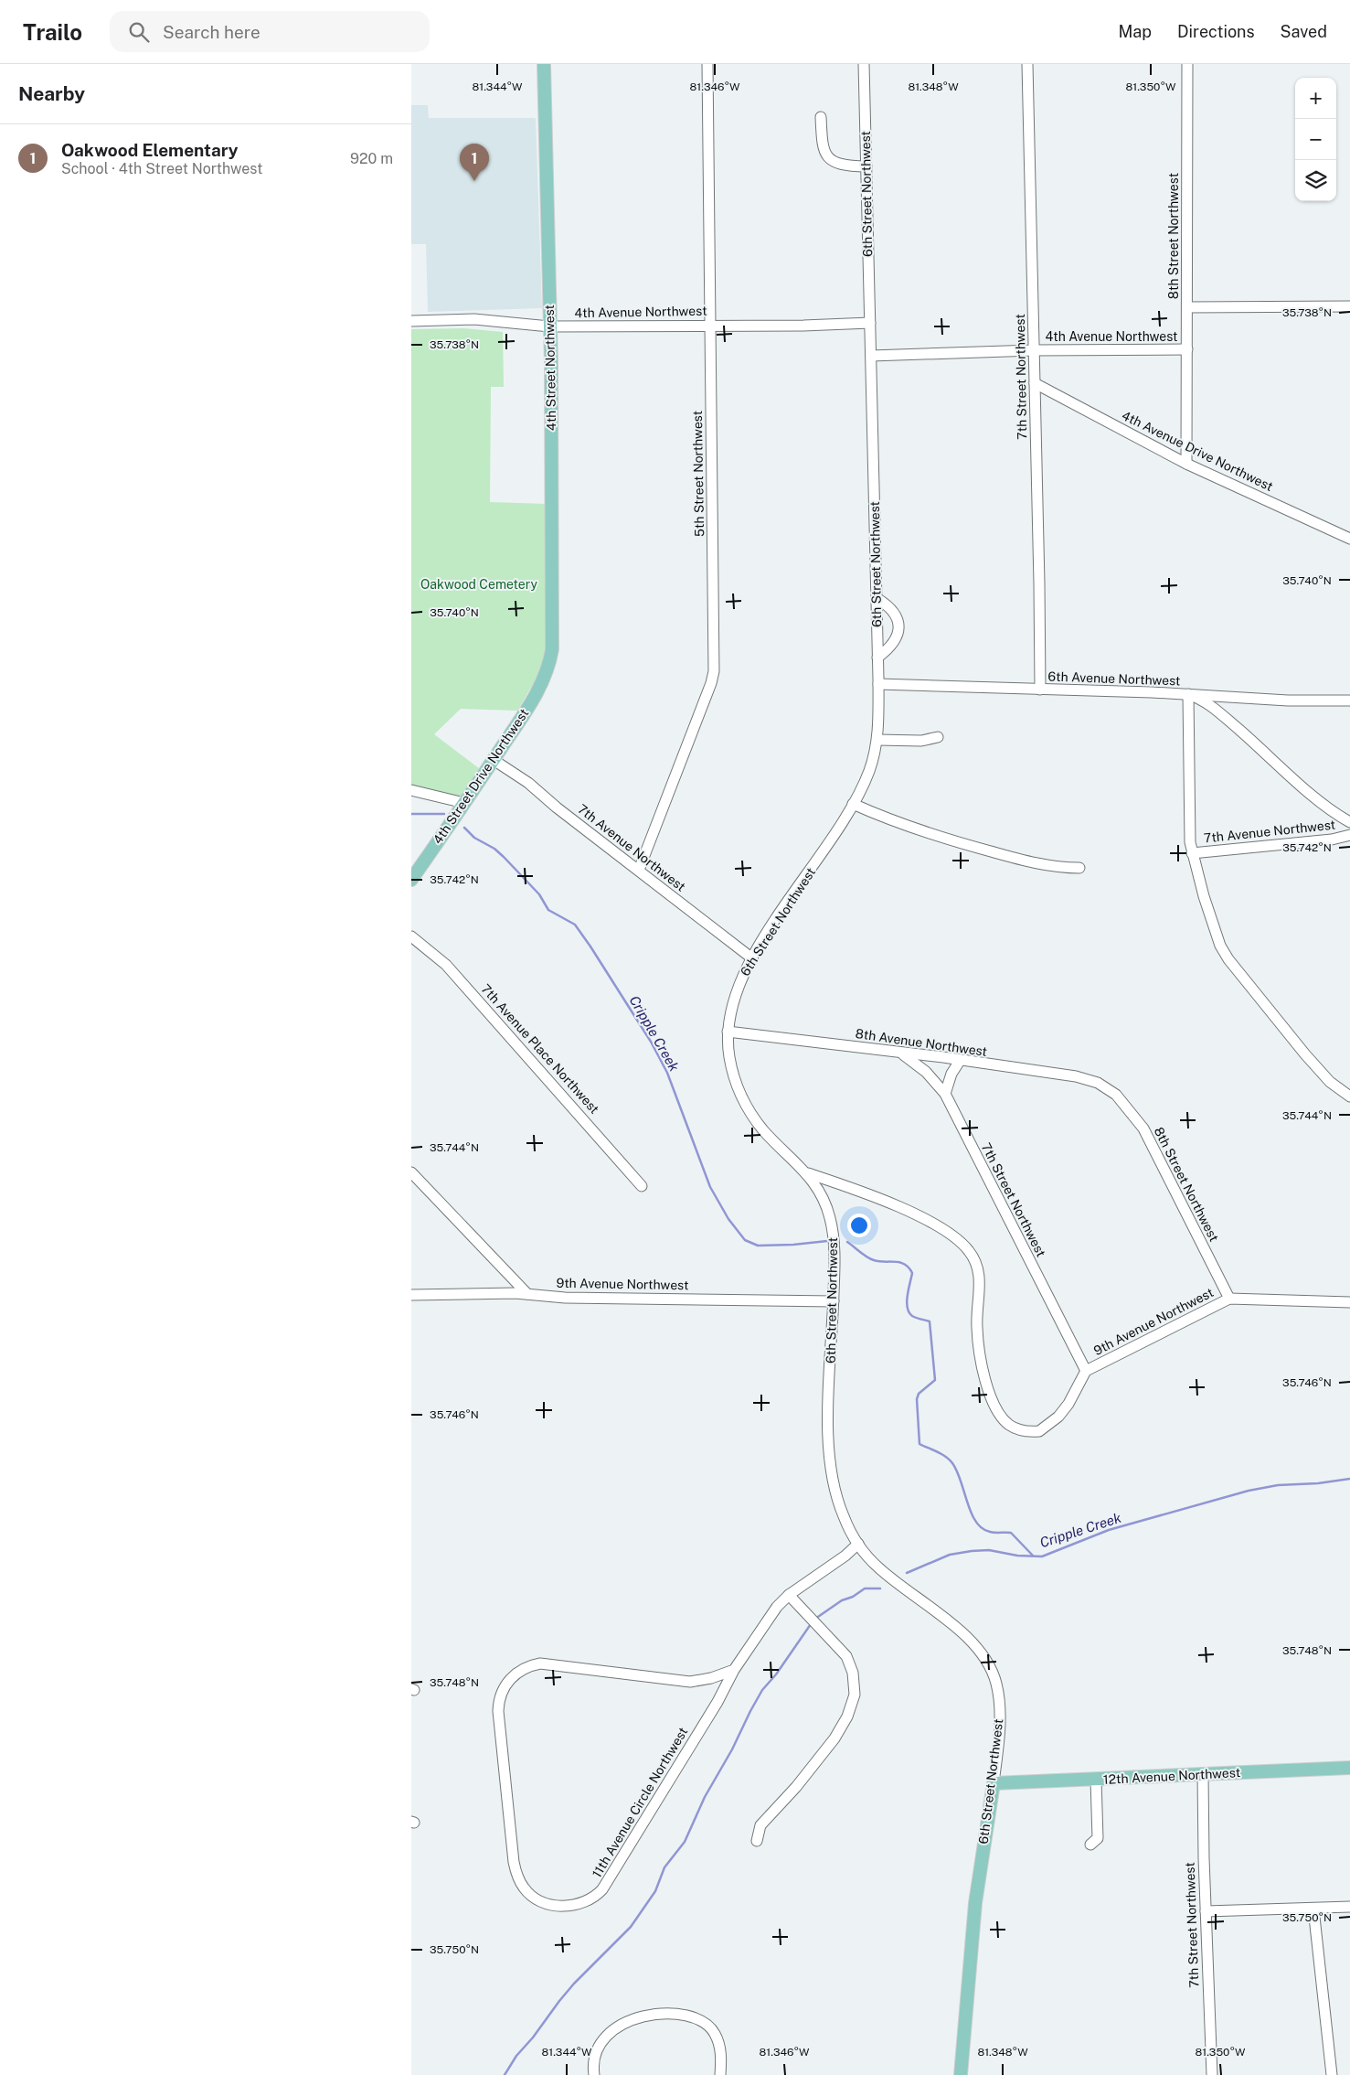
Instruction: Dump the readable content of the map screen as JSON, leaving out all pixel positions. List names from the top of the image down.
{
  "streets": {
    "main road": [
      "6th Street Northwest",
      "4th Street Northwest",
      "4th Street Drive Northwest",
      "12th Avenue Northwest"
    ],
    "street": [
      "8th Street Northwest",
      "4th Avenue Northwest",
      "7th Street Northwest",
      "4th Avenue Drive Northwest",
      "5th Street Northwest",
      "6th Avenue Northwest",
      "7th Avenue Northwest",
      "8th Avenue Northwest",
      "7th Avenue Place Northwest",
      "9th Avenue Northwest",
      "11th Avenue Circle Northwest"
    ]
  },
  "crossings": [
    ["6th Street Northwest", "4th Avenue Northwest"],
    ["6th Street Northwest", "6th Avenue Northwest"],
    ["6th Street Northwest", "7th Avenue Northwest"],
    ["6th Street Northwest", "8th Avenue Northwest"],
    ["6th Street Northwest", "9th Avenue Northwest"],
    ["6th Street Northwest", "12th Avenue Northwest"],
    ["6th Street Northwest", "11th Avenue Circle Northwest"],
    ["8th Street Northwest", "4th Avenue Northwest"],
    ["8th Street Northwest", "4th Avenue Drive Northwest"],
    ["8th Street Northwest", "8th Avenue Northwest"],
    ["8th Street Northwest", "9th Avenue Northwest"],
    ["4th Avenue Northwest", "4th Street Northwest"],
    ["4th Avenue Northwest", "7th Street Northwest"],
    ["4th Avenue Northwest", "5th Street Northwest"],
    ["4th Street Northwest", "4th Street Drive Northwest"],
    ["7th Street Northwest", "4th Avenue Drive Northwest"],
    ["7th Street Northwest", "6th Avenue Northwest"],
    ["7th Street Northwest", "8th Avenue Northwest"],
    ["7th Street Northwest", "9th Avenue Northwest"],
    ["7th Street Northwest", "12th Avenue Northwest"],
    ["5th Street Northwest", "7th Avenue Northwest"],
    ["4th Street Drive Northwest", "7th Avenue Northwest"]
  ],
  "water": ["Cripple Creek"],
  "parks": ["Oakwood Cemetery"],
  "page": {
    "header": "Trailo",
    "search": "Search here",
    "nav": ["Map", "Directions", "Saved"],
    "heading": "Nearby",
    "map_buttons": ["+", "−"],
    "list": [
      {
        "mark": "1",
        "name": "Oakwood Elementary",
        "note": "School · 4th Street Northwest",
        "value": "920 m"
      }
    ],
    "pins": "1"
  },
  "coordinates": [
    "81.344°W",
    "81.346°W",
    "81.348°W",
    "81.350°W",
    "35.738°N",
    "35.740°N",
    "35.742°N",
    "35.744°N",
    "35.746°N",
    "35.748°N",
    "35.750°N"
  ]
}
